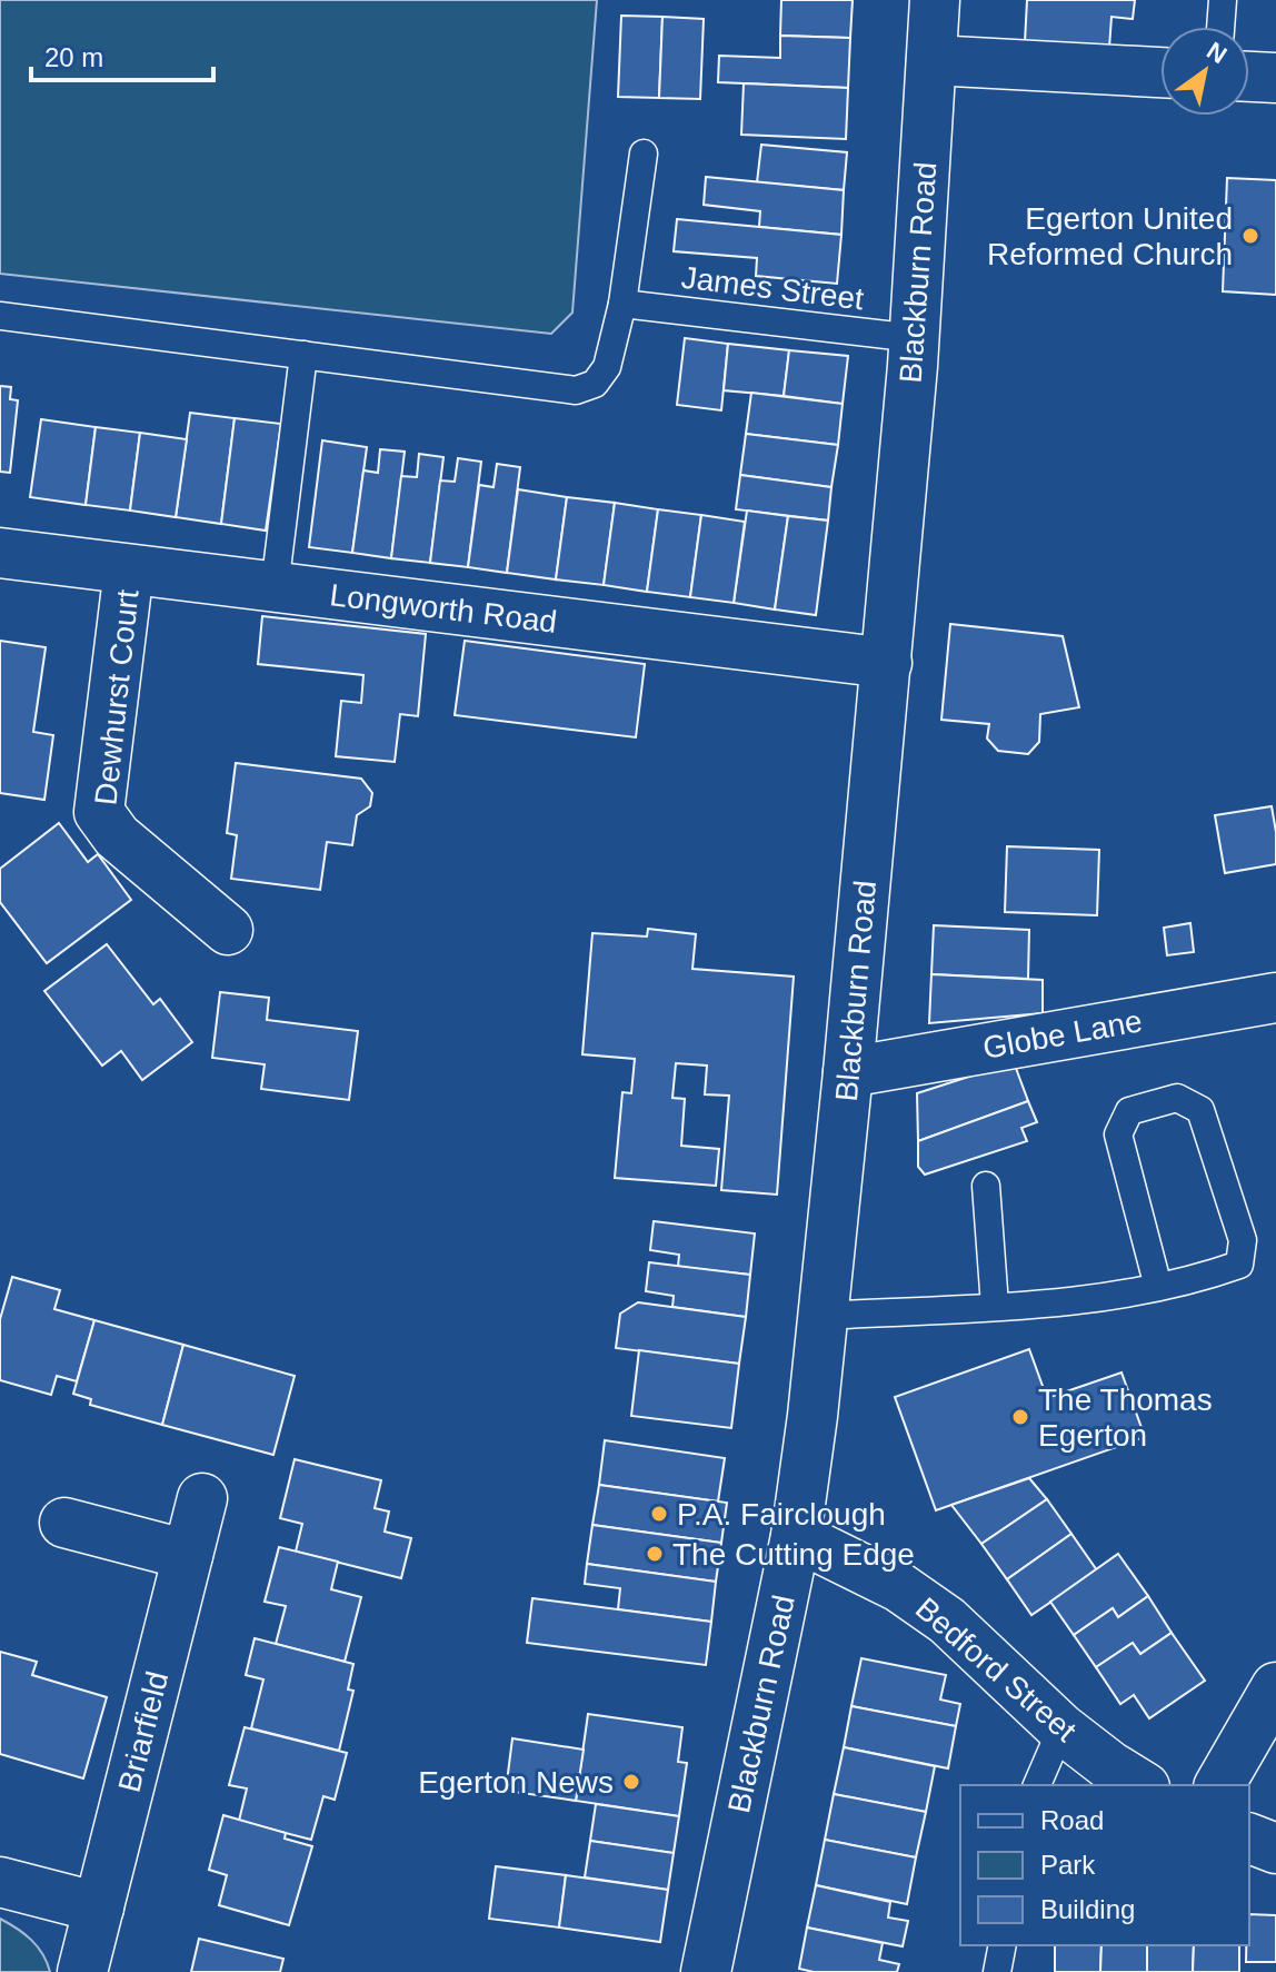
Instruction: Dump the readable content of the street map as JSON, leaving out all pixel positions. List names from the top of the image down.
{
  "streets": {
    "main road": [
      "Blackburn Road",
      "Longworth Road",
      "Dewhurst Court",
      "Globe Lane",
      "Bedford Street",
      "Briarfield"
    ],
    "lane": ["James Street"]
  },
  "crossings": [
    ["Blackburn Road", "James Street"],
    ["Blackburn Road", "Longworth Road"],
    ["Blackburn Road", "Globe Lane"],
    ["Blackburn Road", "Bedford Street"],
    ["Longworth Road", "Dewhurst Court"]
  ],
  "places": [
    "Egerton United Reformed Church",
    "The Thomas Egerton",
    "P.A. Fairclough",
    "The Cutting Edge",
    "Egerton News"
  ],
  "legend": ["Road", "Park", "Building"],
  "scale_bar": "20 m",
  "north": "top right"
}
